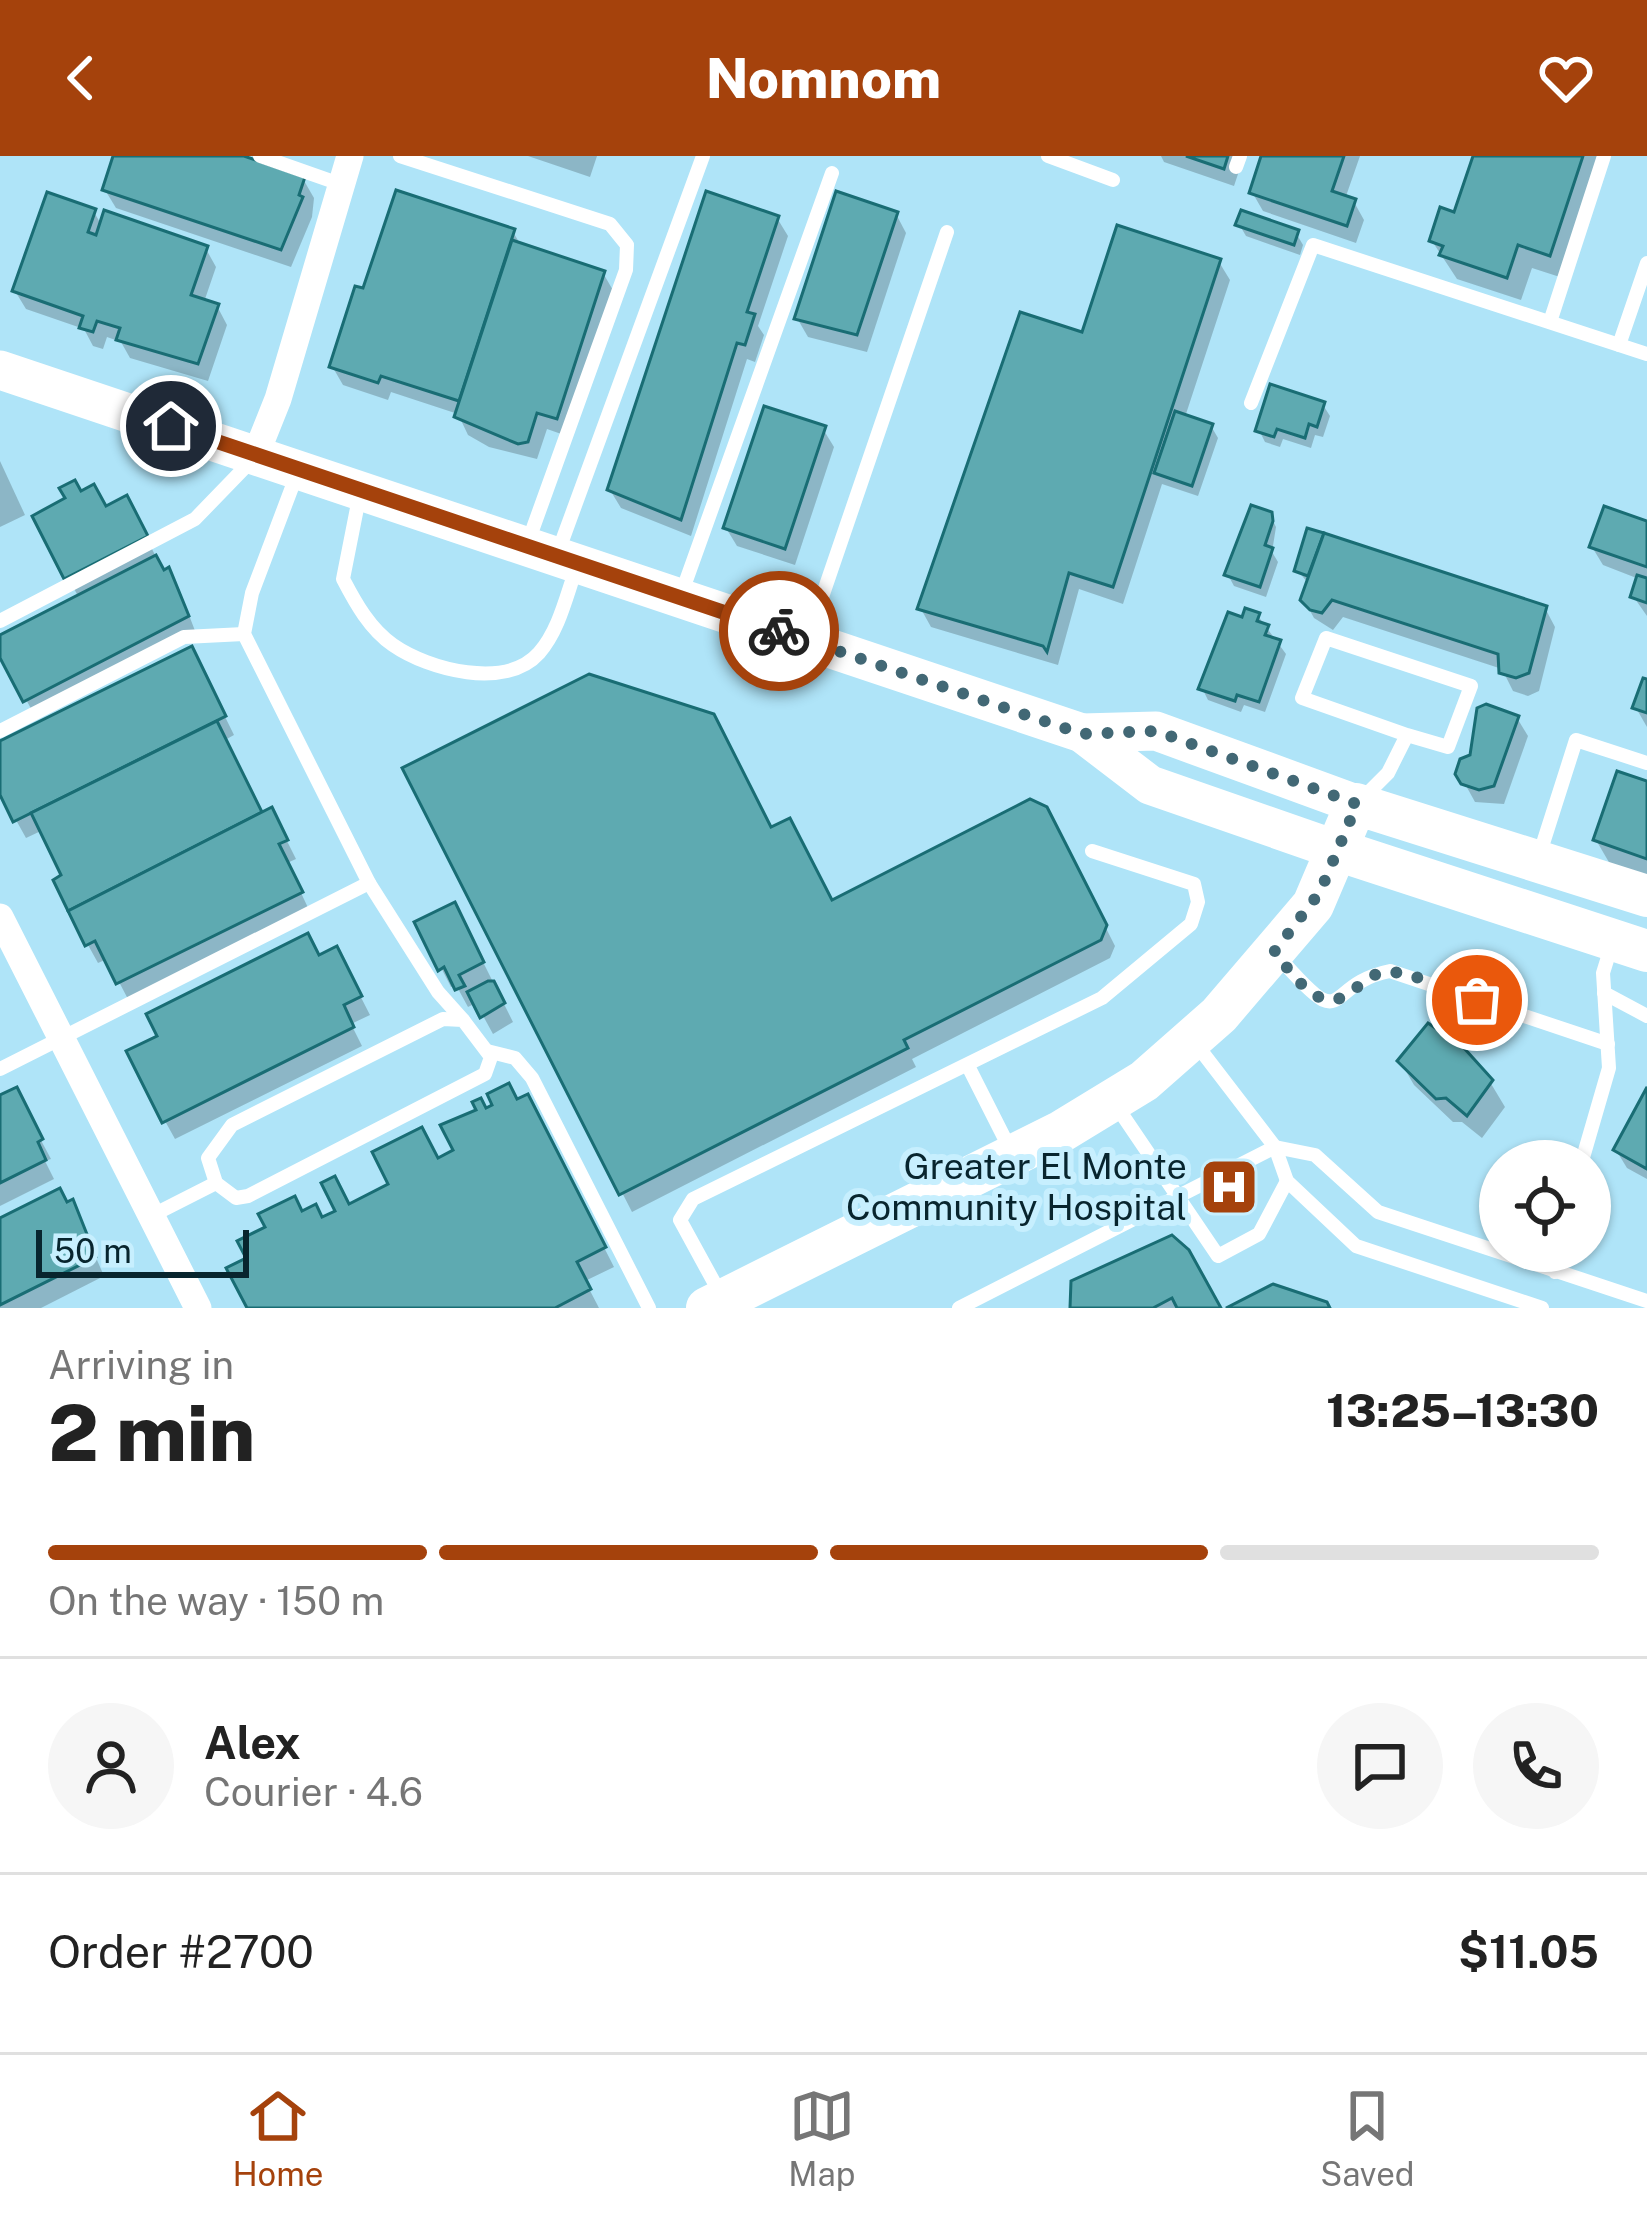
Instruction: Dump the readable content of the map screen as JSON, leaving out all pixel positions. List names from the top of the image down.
{
  "places": {
    "hospital": ["Greater El Monte Community Hospital"]
  },
  "scale_bar": "50 m",
  "page": {
    "header": "Nomnom",
    "scale": "50 m",
    "heading": ["2 min", "Arriving in", "13:25–13:30"],
    "panel": [
      "Alex",
      "Courier · 4.6",
      "Order #2700",
      "$11.05"
    ],
    "bar": "On the way · 150 m",
    "tabs": ["Home", "Map", "Saved"]
  }
}
